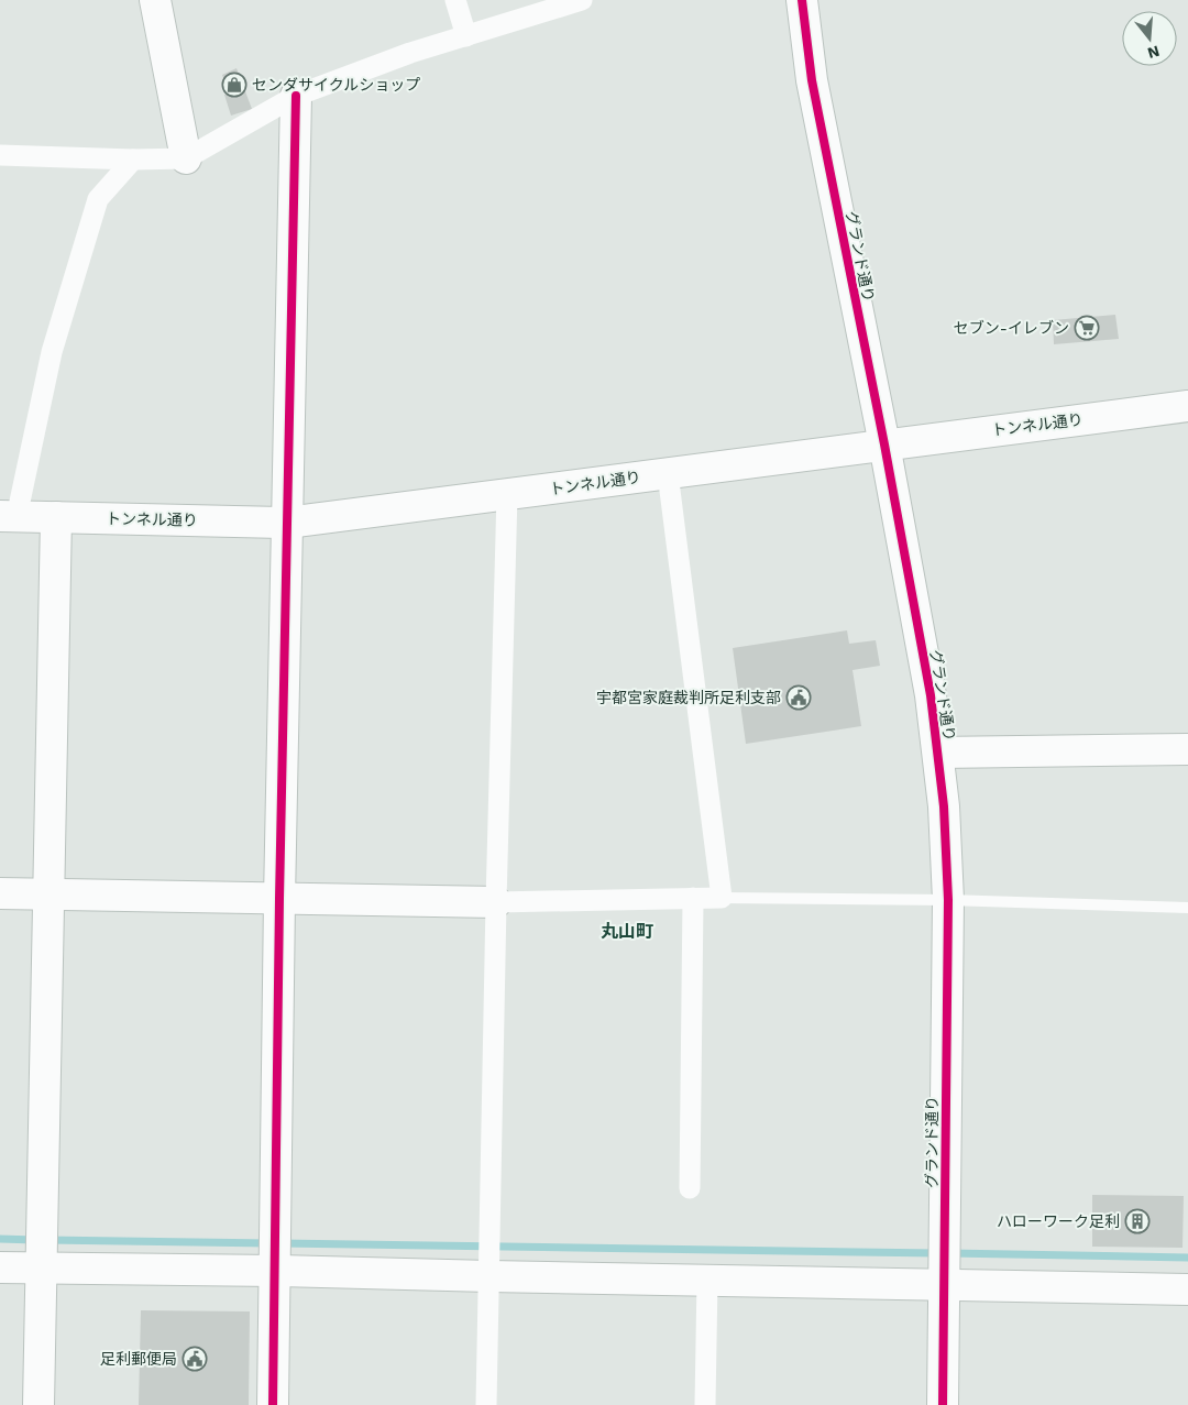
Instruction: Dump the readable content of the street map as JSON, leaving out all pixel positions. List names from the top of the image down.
{
  "streets": {
    "street": ["グランド通り", "トンネル通り"]
  },
  "crossings": [
    ["グランド通り", "トンネル通り"]
  ],
  "districts": ["丸山町"],
  "places": {
    "shop": ["センダサイクルショップ"],
    "supermarket": ["セブン-イレブン"],
    "public building": ["宇都宮家庭裁判所足利支部", "足利郵便局"],
    "building": ["ハローワーク足利"]
  },
  "north": "bottom"
}
